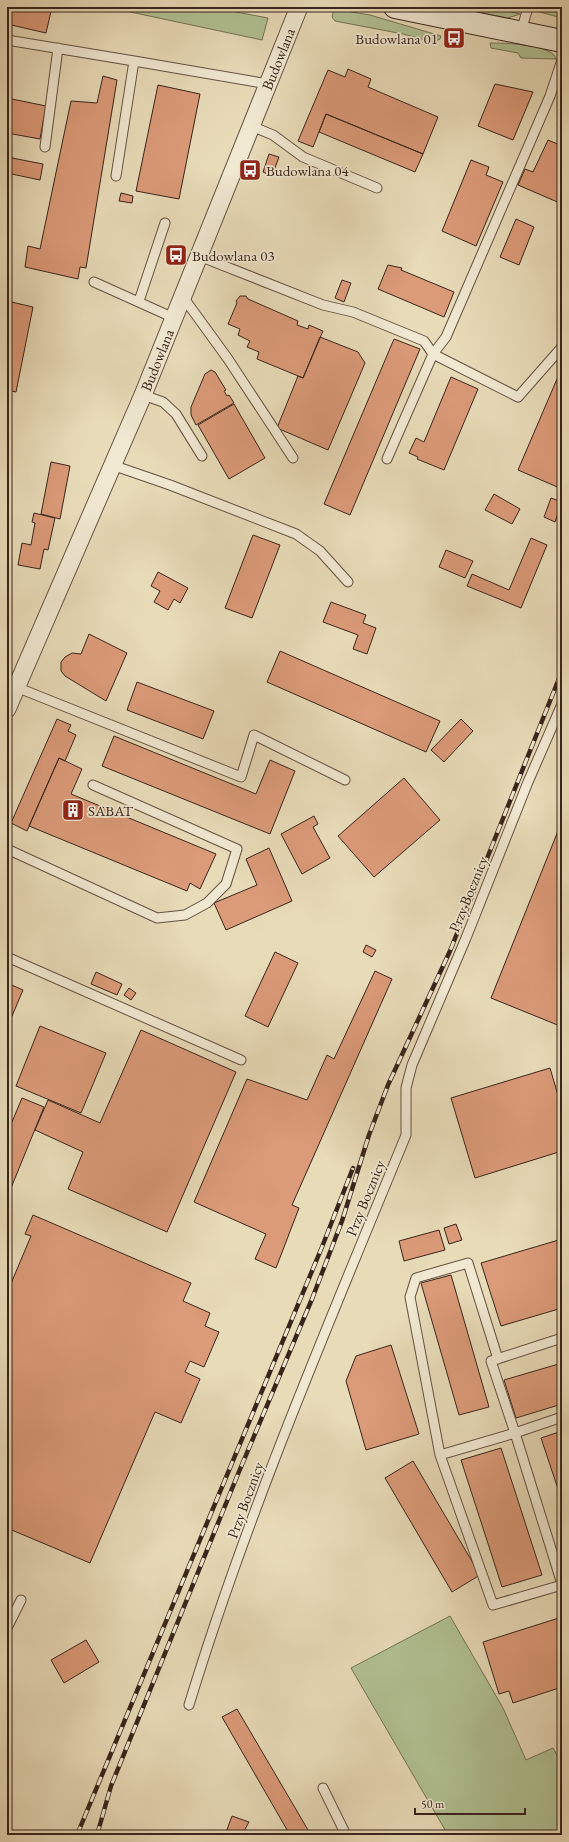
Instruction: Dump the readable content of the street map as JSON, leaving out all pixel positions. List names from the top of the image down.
{
  "streets": {
    "street": ["Budowlana"],
    "lane": ["Przy Bocznicy"]
  },
  "places": {
    "bus stop": ["Budowlana 01", "Budowlana 04", "Budowlana 03"],
    "building": ["SABAT"]
  },
  "scale_bar": "50 m"
}
